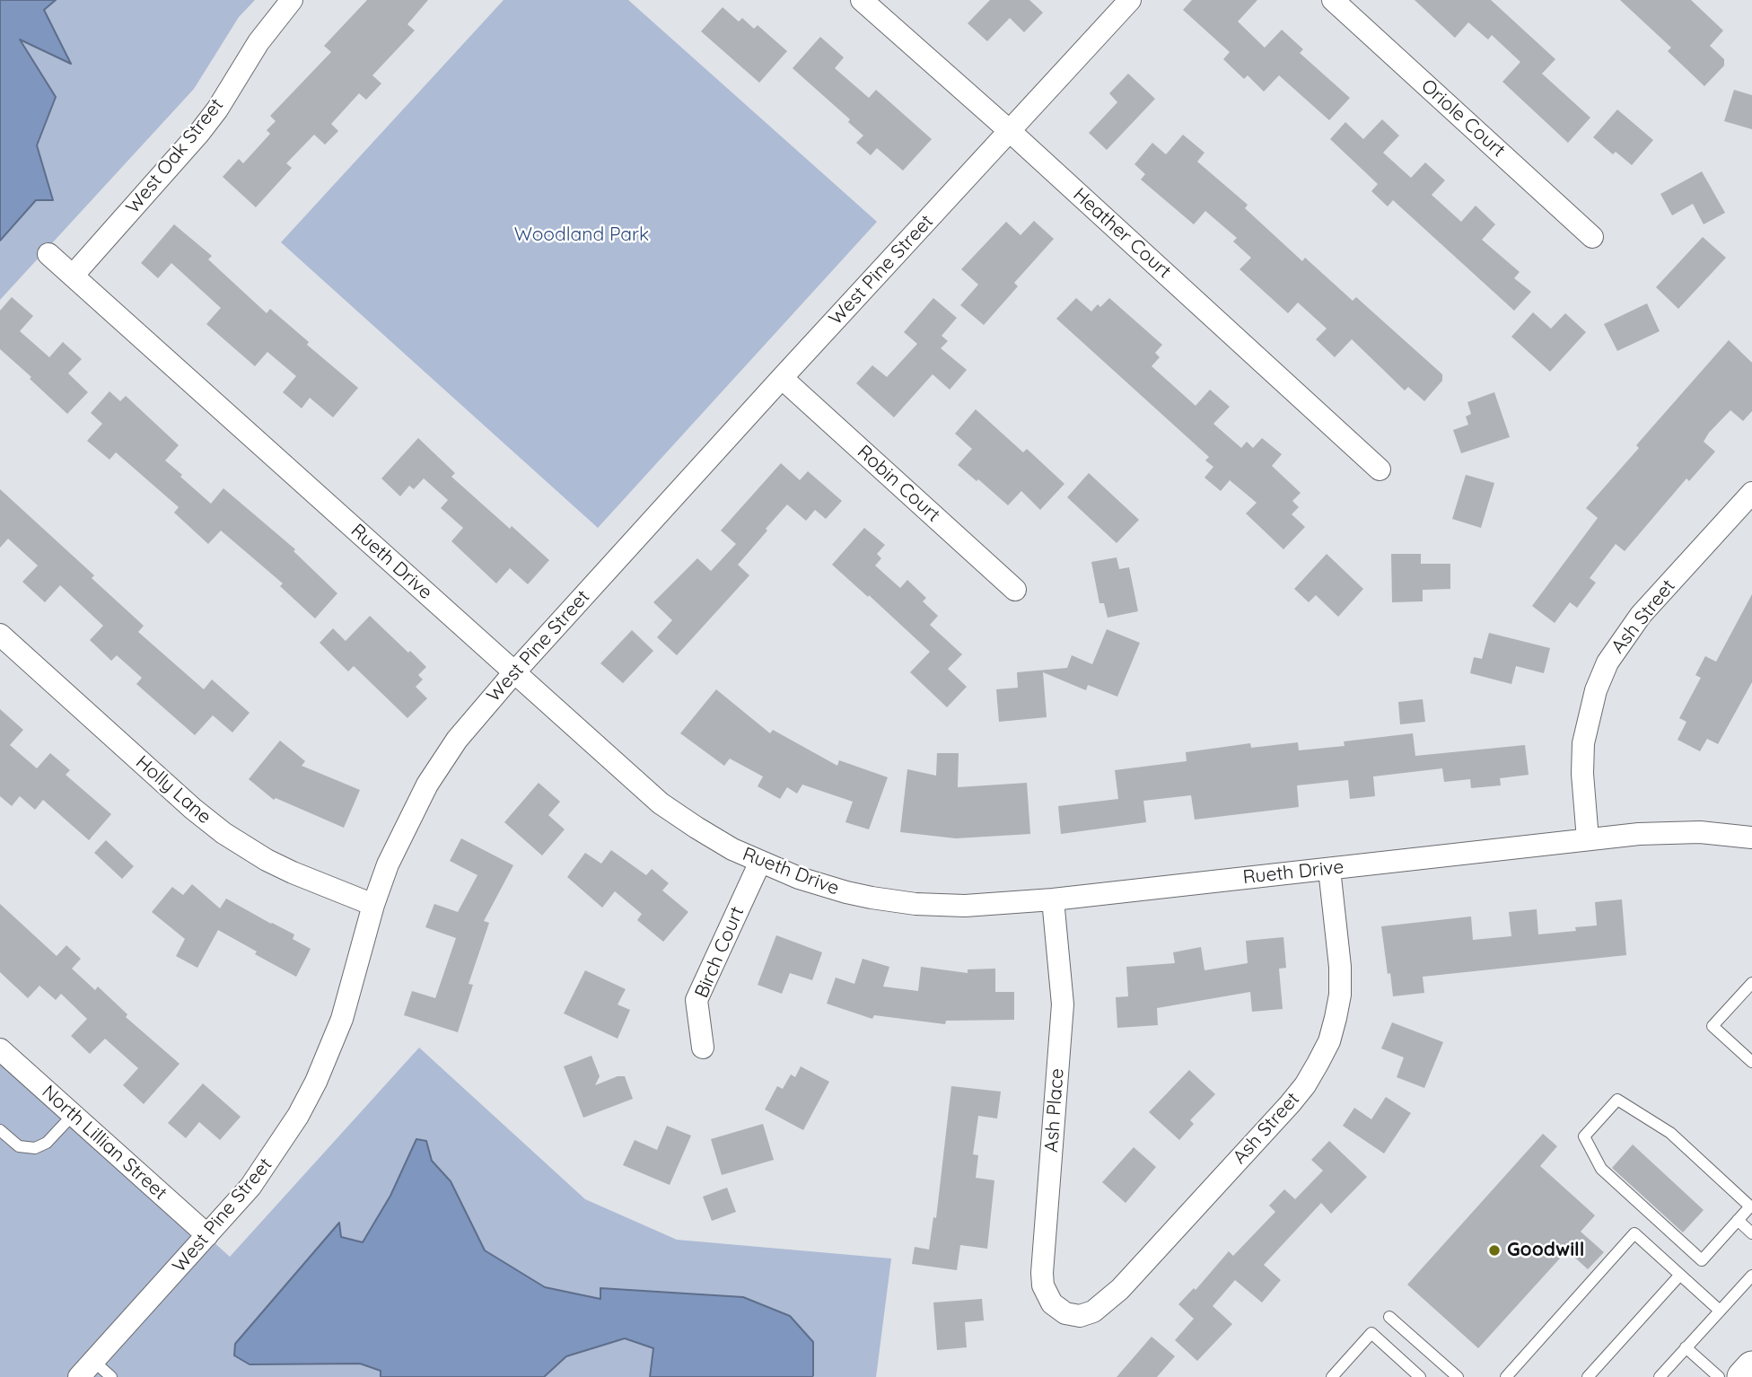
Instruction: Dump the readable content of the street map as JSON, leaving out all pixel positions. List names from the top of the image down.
{
  "streets": {
    "street": [
      "Oriole Court",
      "West Oak Street",
      "Heather Court",
      "West Pine Street",
      "Robin Court",
      "Rueth Drive",
      "Ash Street",
      "Holly Lane",
      "Birch Court",
      "Ash Place",
      "North Lillian Street"
    ]
  },
  "crossings": [
    ["West Oak Street", "Rueth Drive"],
    ["Heather Court", "West Pine Street"],
    ["West Pine Street", "Robin Court"],
    ["West Pine Street", "Rueth Drive"],
    ["West Pine Street", "Holly Lane"],
    ["West Pine Street", "North Lillian Street"],
    ["Rueth Drive", "Ash Street"],
    ["Rueth Drive", "Birch Court"],
    ["Rueth Drive", "Ash Place"],
    ["Ash Street", "Ash Place"]
  ],
  "parks": ["Woodland Park"],
  "places": ["Goodwill"]
}
